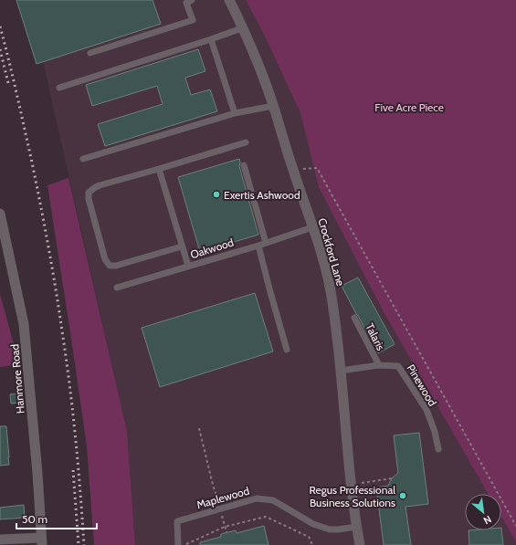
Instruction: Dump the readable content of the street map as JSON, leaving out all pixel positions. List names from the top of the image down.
{
  "streets": {
    "street": ["Crockford Lane", "Hanmore Road"],
    "lane": [
      "Oakwood",
      "Talaris",
      "Pinewood",
      "Maplewood"
    ]
  },
  "crossings": [
    ["Oakwood", "Crockford Lane"],
    ["Crockford Lane", "Pinewood"],
    ["Crockford Lane", "Maplewood"],
    ["Talaris", "Pinewood"]
  ],
  "parks": ["Five Acre Piece"],
  "places": ["Exertis Ashwood", "Regus Professional Business Solutions"],
  "scale_bar": "50 m",
  "north": "bottom right"
}
